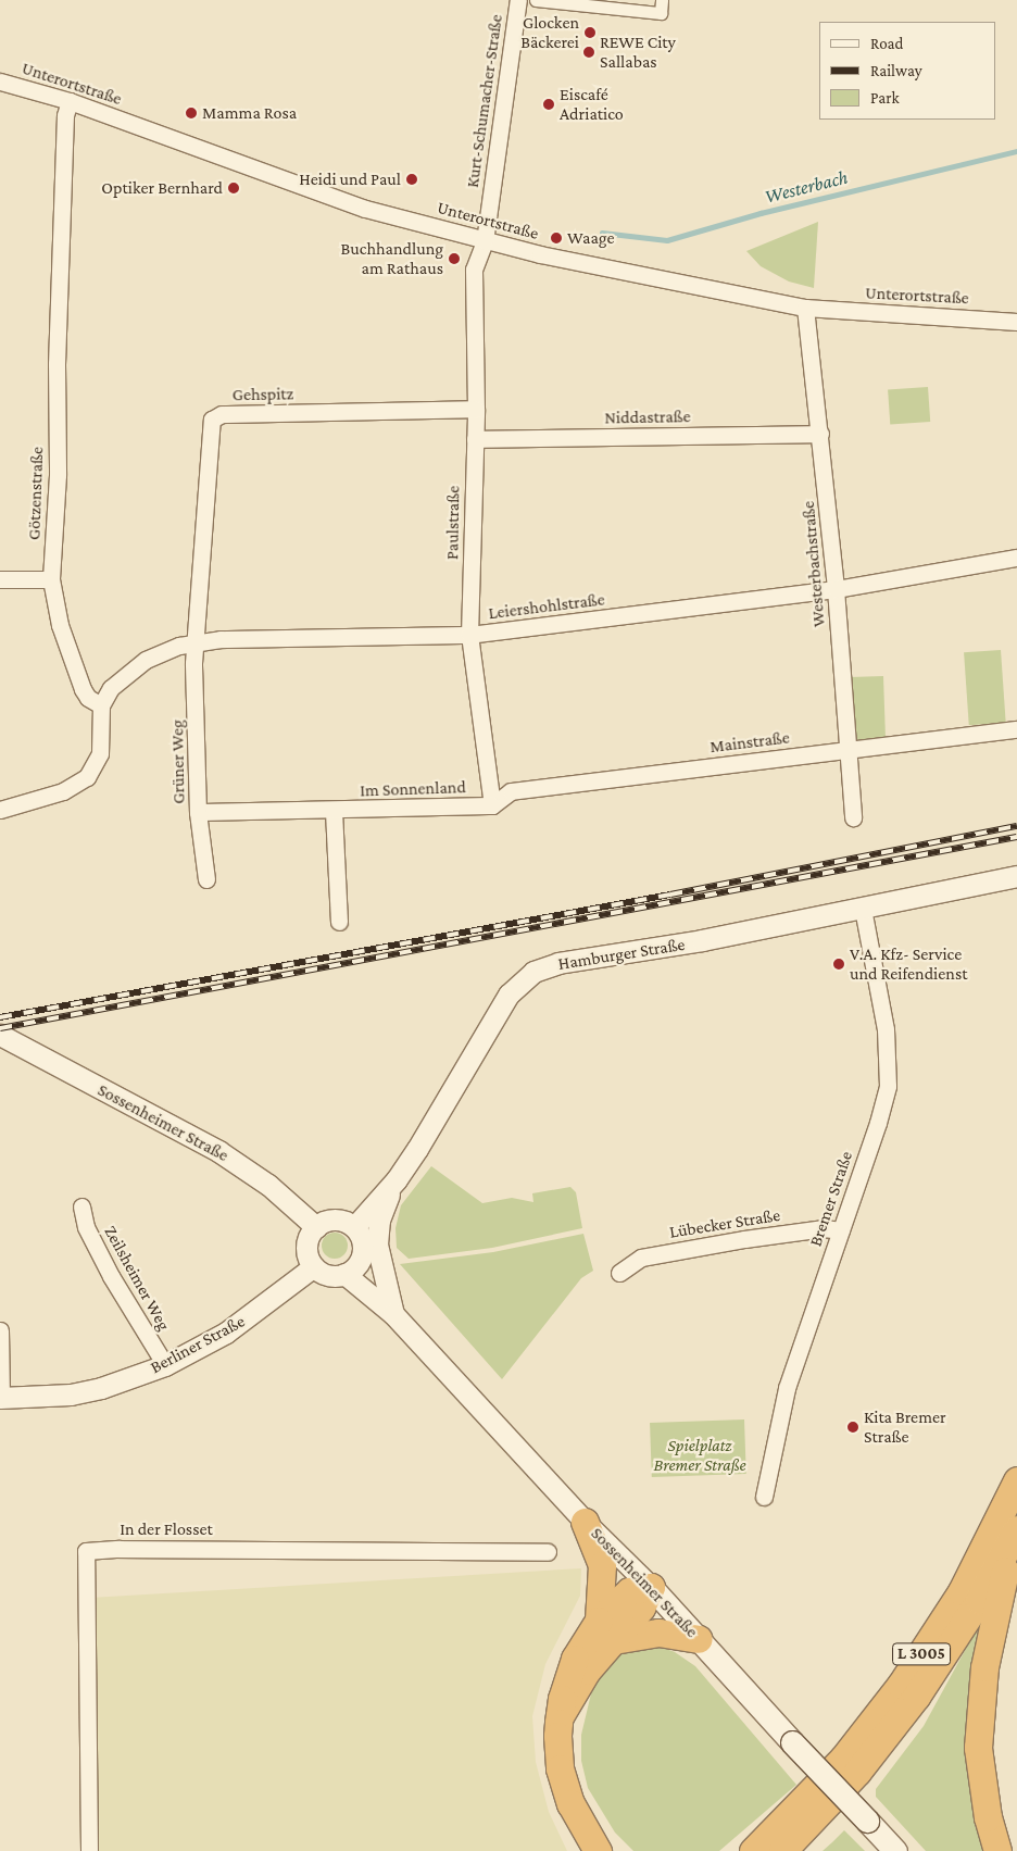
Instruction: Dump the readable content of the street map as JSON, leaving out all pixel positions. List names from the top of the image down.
{
  "streets": {
    "highway": ["L 3005"],
    "main road": ["Sossenheimer Straße"],
    "street": [
      "Unterortstraße",
      "Kurt-Schumacher-Straße",
      "Gehspitz",
      "Niddastraße",
      "Götzenstraße",
      "Paulstraße",
      "Westerbachstraße",
      "Leiershohlstraße",
      "Mainstraße",
      "Grüner Weg",
      "Im Sonnenland",
      "Hamburger Straße",
      "Bremer Straße",
      "Lübecker Straße",
      "Zeilsheimer Weg",
      "Berliner Straße",
      "In der Flosset"
    ]
  },
  "crossings": [
    ["Unterortstraße", "Kurt-Schumacher-Straße"],
    ["Unterortstraße", "Götzenstraße"],
    ["Unterortstraße", "Paulstraße"],
    ["Unterortstraße", "Westerbachstraße"],
    ["Kurt-Schumacher-Straße", "Paulstraße"],
    ["Gehspitz", "Paulstraße"],
    ["Gehspitz", "Leiershohlstraße"],
    ["Gehspitz", "Grüner Weg"],
    ["Niddastraße", "Paulstraße"],
    ["Niddastraße", "Westerbachstraße"],
    ["Götzenstraße", "Leiershohlstraße"],
    ["Paulstraße", "Leiershohlstraße"],
    ["Paulstraße", "Mainstraße"],
    ["Paulstraße", "Im Sonnenland"],
    ["Westerbachstraße", "Leiershohlstraße"],
    ["Westerbachstraße", "Mainstraße"],
    ["Leiershohlstraße", "Grüner Weg"],
    ["Mainstraße", "Im Sonnenland"],
    ["Grüner Weg", "Im Sonnenland"],
    ["Hamburger Straße", "Sossenheimer Straße"],
    ["Hamburger Straße", "Bremer Straße"],
    ["Hamburger Straße", "Berliner Straße"],
    ["Sossenheimer Straße", "Berliner Straße"],
    ["Bremer Straße", "Lübecker Straße"],
    ["Zeilsheimer Weg", "Berliner Straße"]
  ],
  "water": ["Westerbach"],
  "parks": ["Spielplatz Bremer Straße"],
  "places": [
    "Glocken Bäckerei",
    "REWE City Sallabas",
    "Eiscafé Adriatico",
    "Mamma Rosa",
    "Heidi und Paul",
    "Optiker Bernhard",
    "Waage",
    "Buchhandlung am Rathaus",
    "V.A. Kfz- Service und Reifendienst",
    "Kita Bremer Straße"
  ],
  "legend": ["Road", "Railway", "Park"]
}
